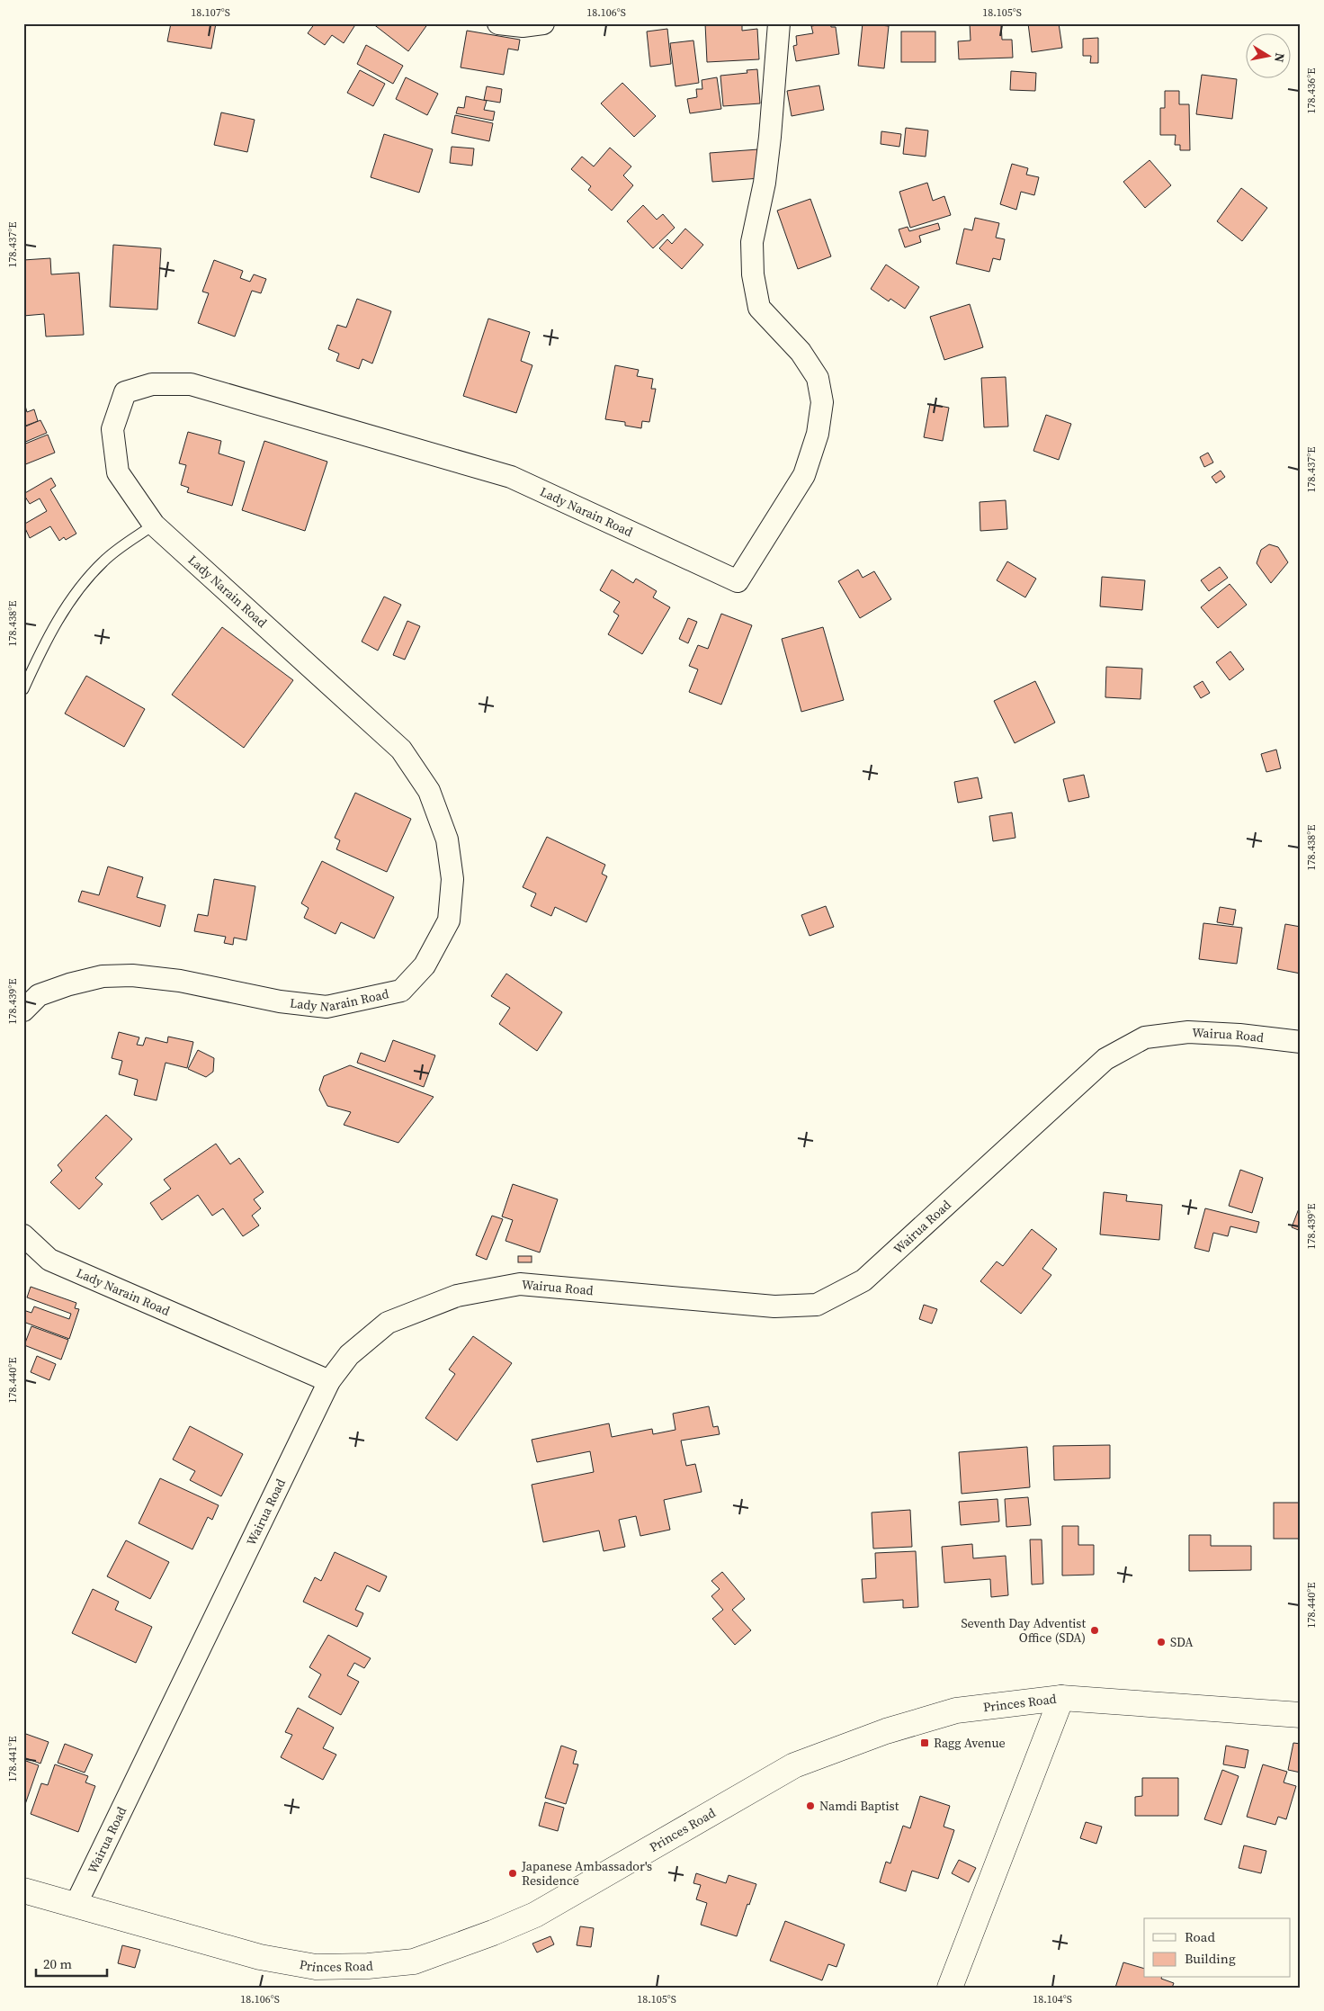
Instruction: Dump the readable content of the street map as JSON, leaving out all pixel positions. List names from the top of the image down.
{
  "streets": {
    "main road": ["Princes Road"],
    "street": ["Lady Narain Road", "Wairua Road"]
  },
  "crossings": [
    ["Lady Narain Road", "Wairua Road"],
    ["Wairua Road", "Princes Road"]
  ],
  "places": {
    "other": [
      "Seventh Day Adventist Office (SDA)",
      "SDA",
      "Namdi Baptist",
      "Japanese Ambassador's Residence"
    ],
    "transit": ["Ragg Avenue"]
  },
  "legend": ["Road", "Building"],
  "scale_bar": "20 m",
  "north": "right",
  "coordinates": [
    "18.107°S",
    "18.106°S",
    "18.105°S",
    "178.436°E",
    "178.437°E",
    "178.438°E",
    "178.439°E",
    "178.440°E",
    "178.441°E",
    "18.104°S"
  ]
}
